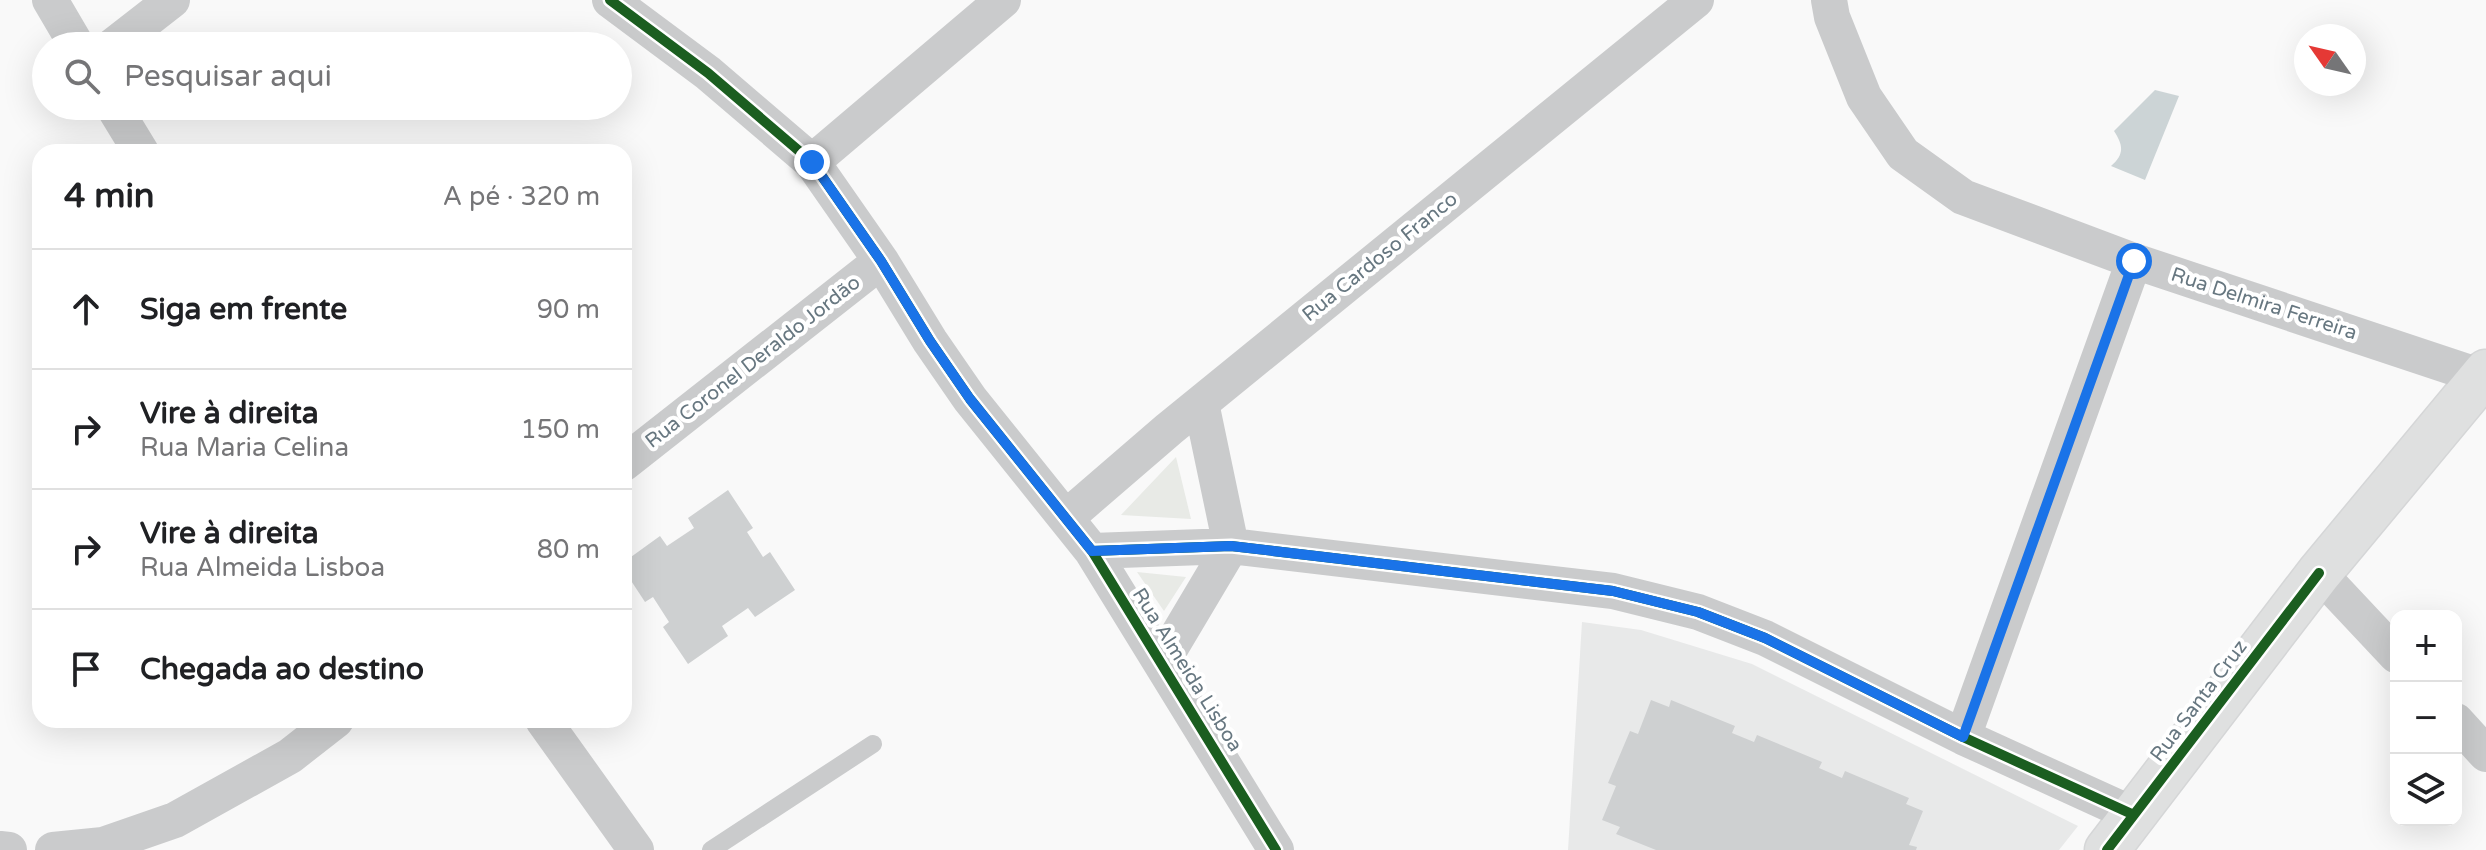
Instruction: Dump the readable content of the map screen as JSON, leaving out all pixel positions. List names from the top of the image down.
{
  "streets": {
    "main road": ["Rua Santa Cruz"],
    "street": [
      "Rua Cardoso Franco",
      "Rua Delmira Ferreira",
      "Rua Coronel Deraldo Jordão",
      "Rua Almeida Lisboa"
    ]
  },
  "crossings": [
    ["Rua Cardoso Franco", "Rua Almeida Lisboa"],
    ["Rua Delmira Ferreira", "Rua Santa Cruz"],
    ["Rua Coronel Deraldo Jordão", "Rua Almeida Lisboa"]
  ],
  "north": "top left",
  "page": {
    "search": "Pesquisar aqui",
    "heading": ["4 min", "A pé · 320 m"],
    "list": [
      ["Siga em frente", "90 m"],
      ["Vire à direita", "Rua Maria Celina", "150 m"],
      ["Vire à direita", "Rua Almeida Lisboa", "80 m"],
      "Chegada ao destino"
    ],
    "map_buttons": ["+", "−"]
  }
}
